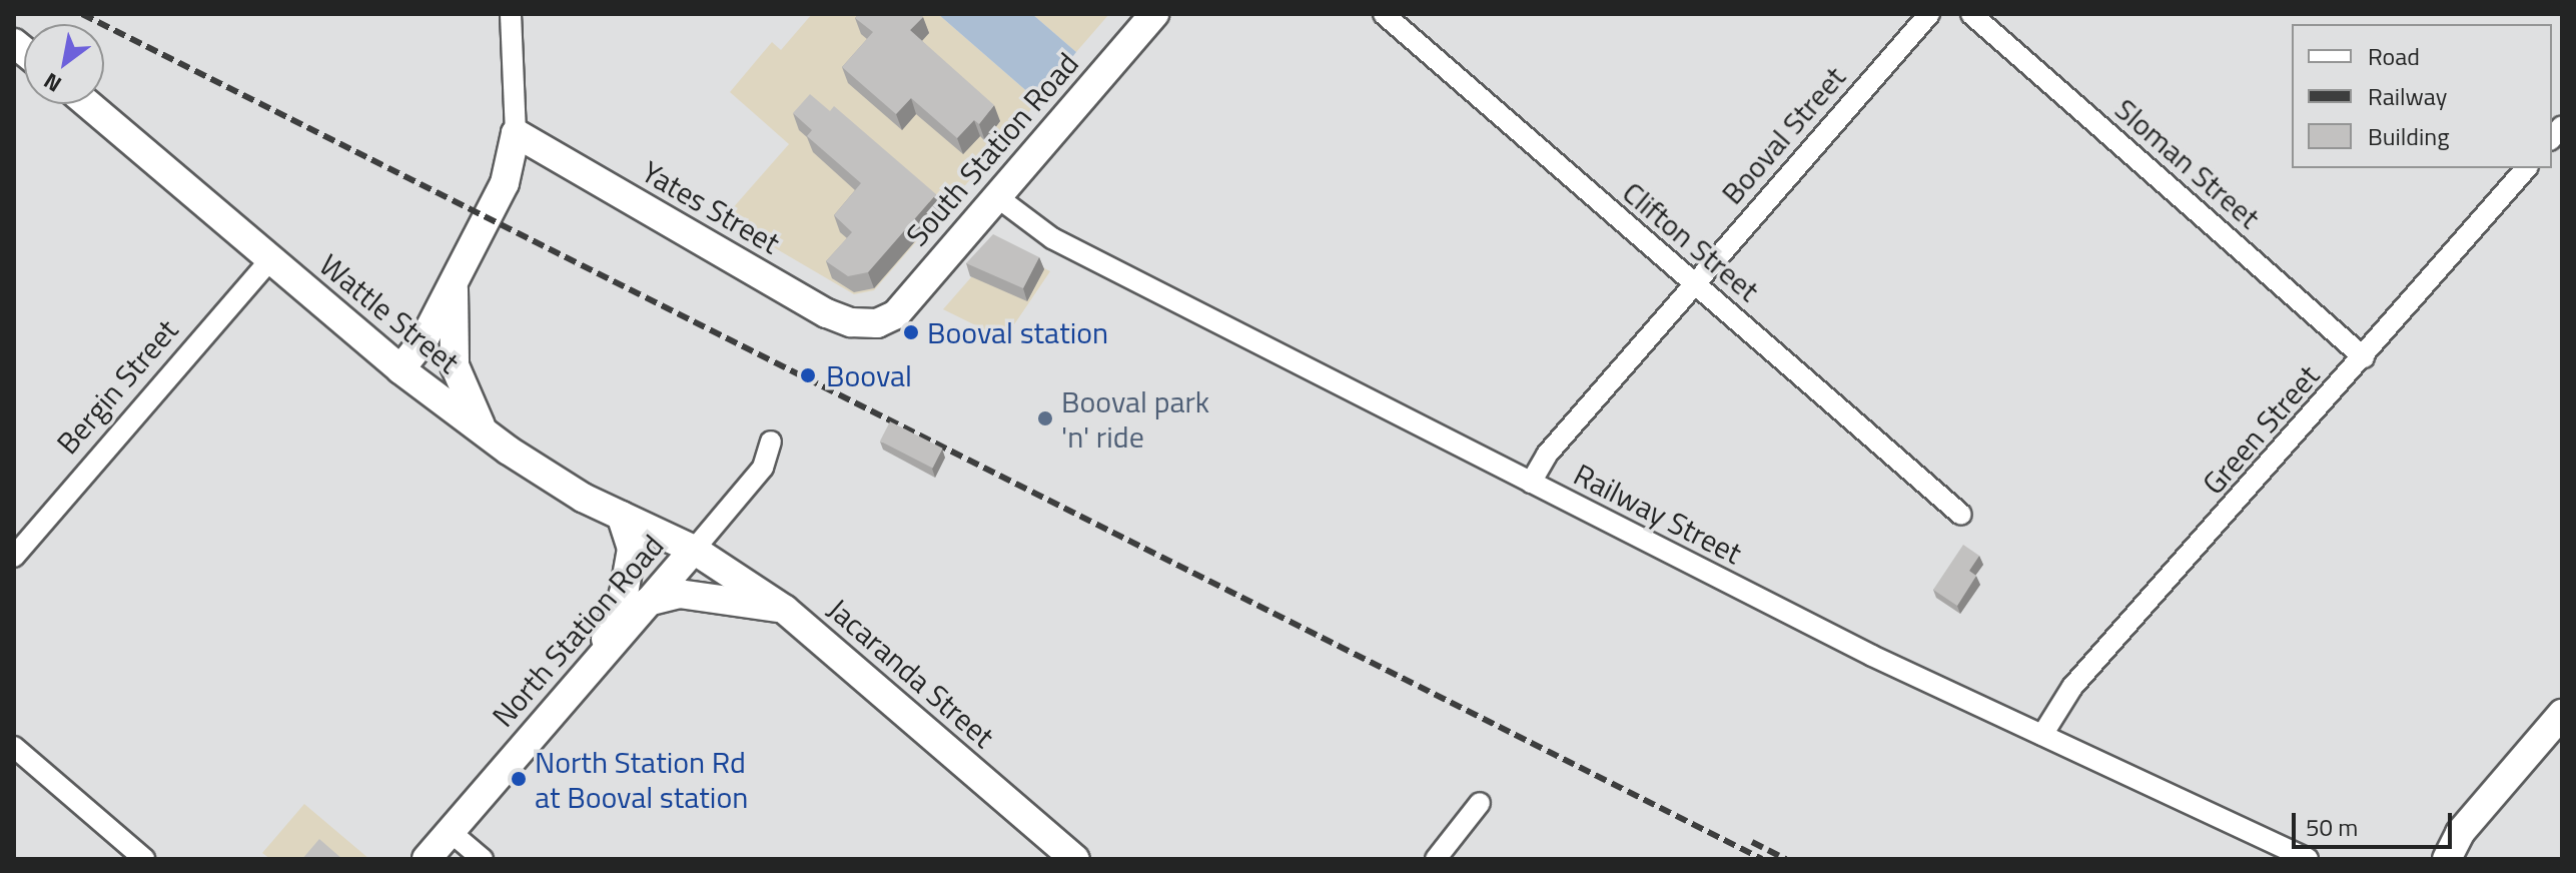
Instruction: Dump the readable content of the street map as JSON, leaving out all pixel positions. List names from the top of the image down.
{
  "streets": {
    "street": [
      "Booval Street",
      "South Station Road",
      "Sloman Street",
      "Yates Street",
      "Clifton Street",
      "Wattle Street",
      "Bergin Street",
      "Green Street",
      "Railway Street",
      "North Station Road",
      "Jacaranda Street"
    ]
  },
  "crossings": [
    ["Booval Street", "Clifton Street"],
    ["Booval Street", "Railway Street"],
    ["South Station Road", "Yates Street"],
    ["South Station Road", "Railway Street"],
    ["Sloman Street", "Green Street"],
    ["Wattle Street", "Bergin Street"],
    ["Wattle Street", "North Station Road"],
    ["Wattle Street", "Jacaranda Street"],
    ["Green Street", "Railway Street"],
    ["North Station Road", "Jacaranda Street"]
  ],
  "places": [
    "Booval station",
    "Booval",
    "Booval park 'n' ride",
    "North Station Rd at Booval station"
  ],
  "legend": ["Road", "Railway", "Building"],
  "scale_bar": "50 m",
  "north": "bottom left"
}
